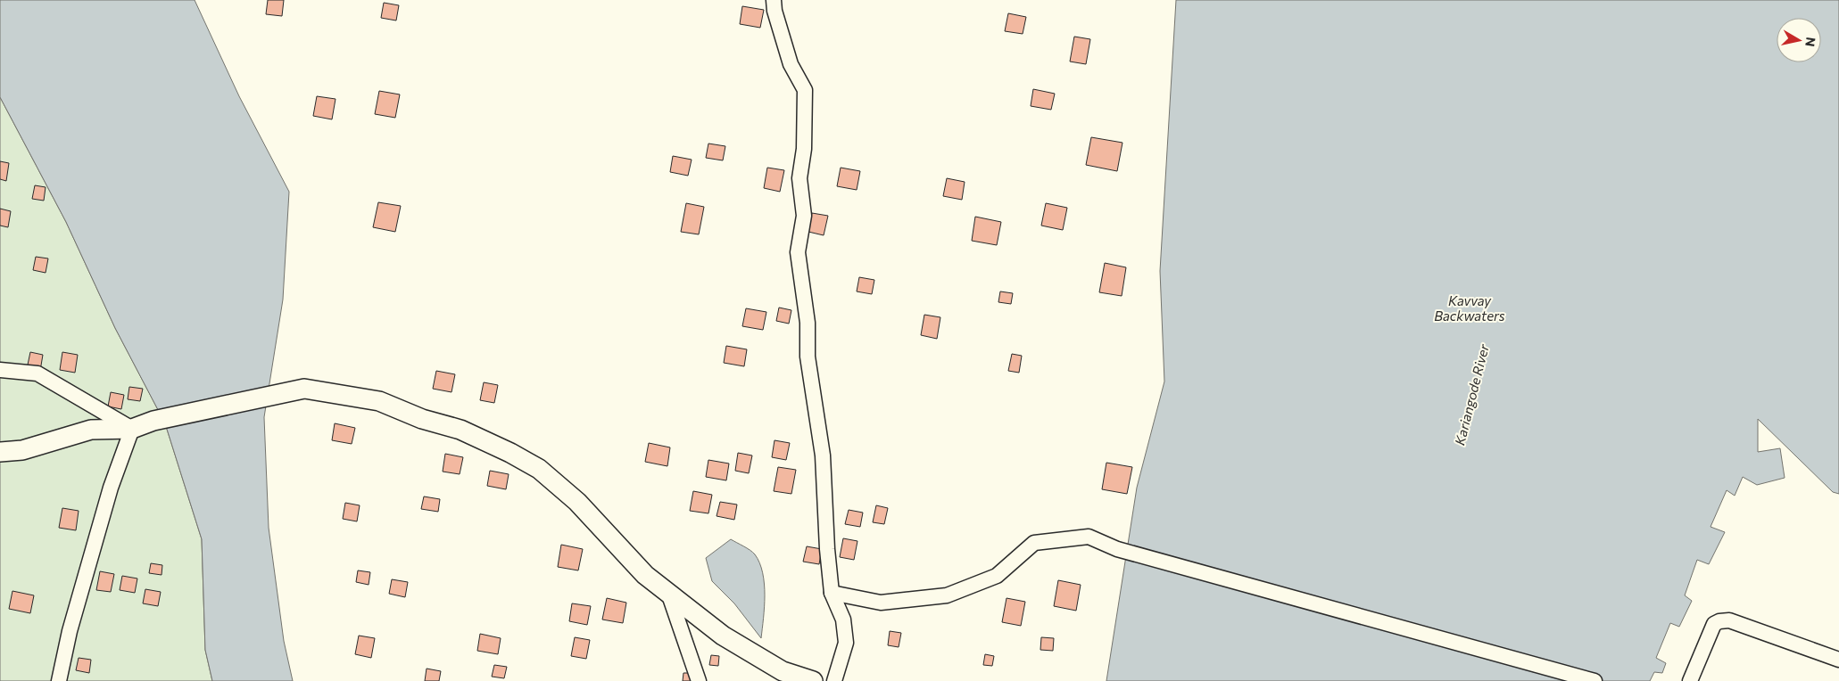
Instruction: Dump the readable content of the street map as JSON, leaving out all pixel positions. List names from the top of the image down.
{
  "water": ["Kavvay Backwaters", "Kariangode River"],
  "north": "right"
}
